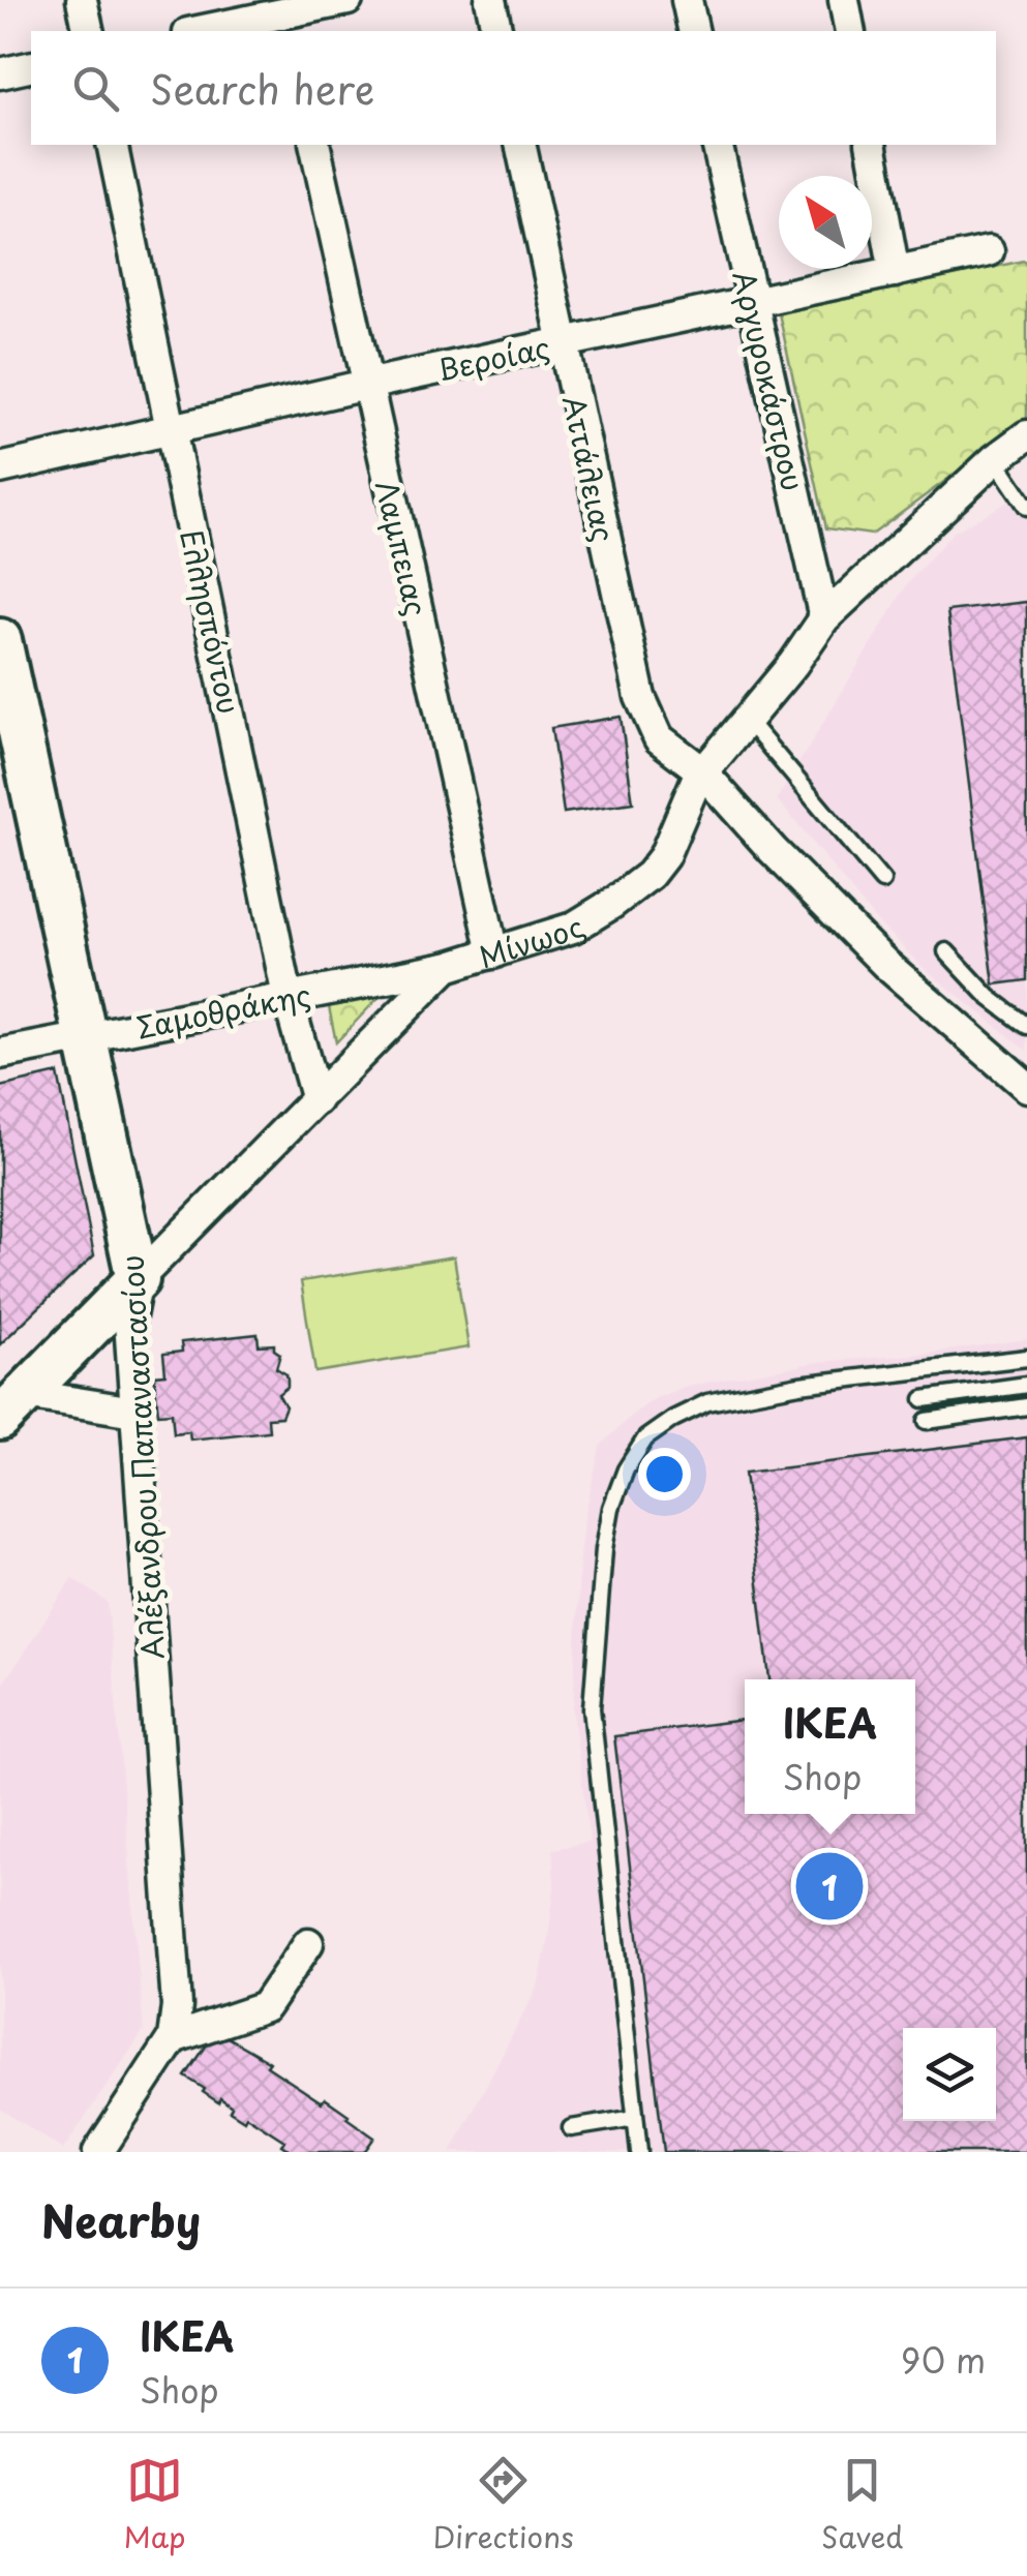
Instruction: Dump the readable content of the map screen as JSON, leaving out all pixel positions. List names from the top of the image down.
{
  "streets": {
    "street": [
      "Βεροίας",
      "Αργυροκάστρου",
      "Αττάλειας",
      "Λαμπειας",
      "Ελλησπόντου",
      "Μίνωος",
      "Σαμοθράκης",
      "Αλέξανδρου Παπαναστασίου"
    ]
  },
  "crossings": [
    ["Βεροίας", "Αργυροκάστρου"],
    ["Βεροίας", "Αττάλειας"],
    ["Βεροίας", "Λαμπειας"],
    ["Βεροίας", "Ελλησπόντου"],
    ["Αργυροκάστρου", "Μίνωος"],
    ["Αττάλειας", "Μίνωος"],
    ["Λαμπειας", "Μίνωος"],
    ["Ελλησπόντου", "Μίνωος"],
    ["Ελλησπόντου", "Σαμοθράκης"],
    ["Μίνωος", "Σαμοθράκης"],
    ["Μίνωος", "Αλέξανδρου Παπαναστασίου"],
    ["Σαμοθράκης", "Αλέξανδρου Παπαναστασίου"]
  ],
  "north": "top left",
  "page": {
    "search": "Search here",
    "popup": ["IKEA", "Shop"],
    "pins": "1",
    "heading": "Nearby",
    "list": [
      {
        "mark": "1",
        "name": "IKEA",
        "note": "Shop",
        "value": "90 m"
      }
    ],
    "nav": ["Map", "Directions", "Saved"]
  }
}
